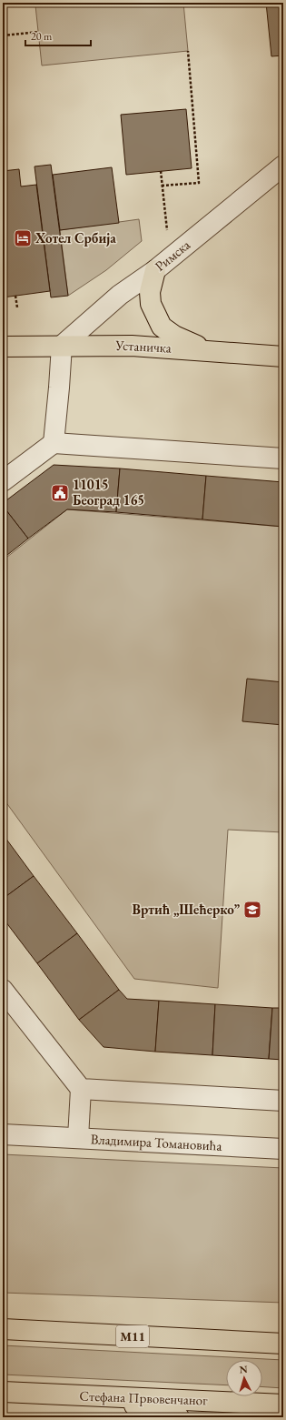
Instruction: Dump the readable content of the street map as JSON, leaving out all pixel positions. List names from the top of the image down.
{
  "streets": {
    "main road": ["Устаничка", "M11", "Стефана Првовенчаног"],
    "street": ["Римска", "Владимира Томановића"]
  },
  "crossings": [
    ["Римска", "Устаничка"]
  ],
  "places": {
    "hotel": ["Хотел Србија"],
    "public building": ["11015 Београд 165"],
    "school or university": ["Вртић „Шећерко”"]
  },
  "scale_bar": "20 m",
  "north": "top"
}
